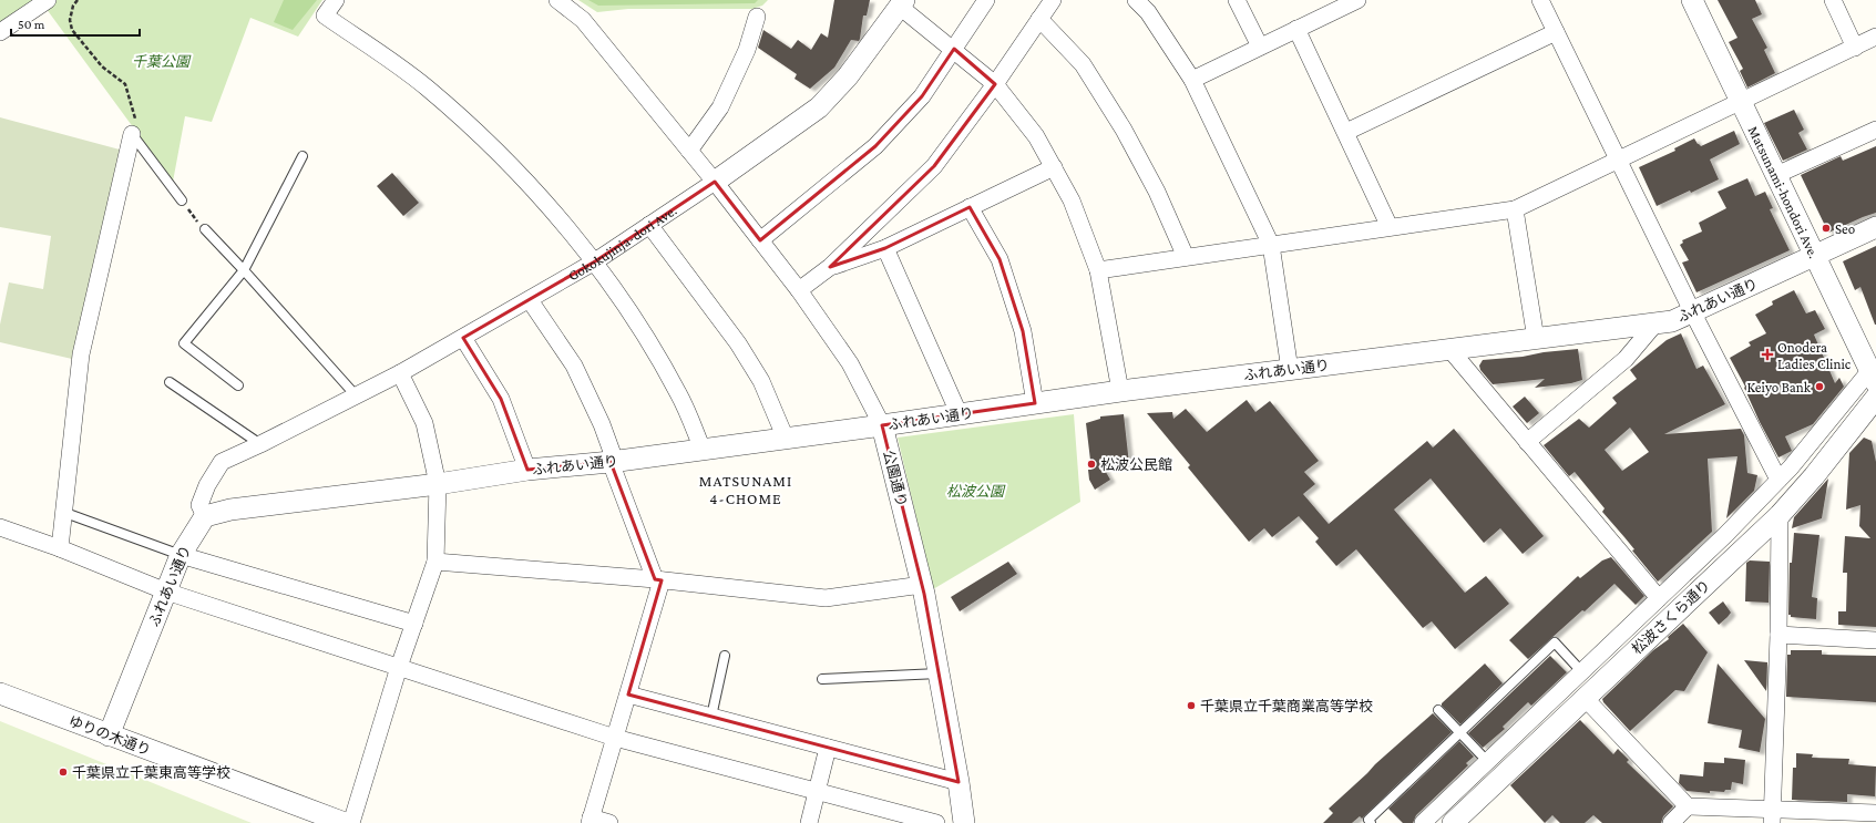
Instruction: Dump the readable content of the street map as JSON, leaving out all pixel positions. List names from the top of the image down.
{
  "streets": {
    "street": [
      "Matsunami-hondori Ave.",
      "Gokokujinja-dori Ave.",
      "ふれあい通り",
      "公園通り",
      "松波さくら通り",
      "ゆりの木通り"
    ]
  },
  "crossings": [
    ["Matsunami-hondori Ave.", "ふれあい通り"],
    ["Gokokujinja-dori Ave.", "ふれあい通り"],
    ["Gokokujinja-dori Ave.", "公園通り"],
    ["ふれあい通り", "公園通り"],
    ["ふれあい通り", "ゆりの木通り"]
  ],
  "districts": ["MATSUNAMI 4-CHOME"],
  "parks": ["千葉公園", "松波公園"],
  "places": {
    "other": [
      "Seo",
      "Keiyo Bank",
      "松波公民館",
      "千葉県立千葉商業高等学校",
      "千葉県立千葉東高等学校"
    ],
    "health": ["Onodera Ladies Clinic"]
  },
  "scale_bar": "50 m"
}
